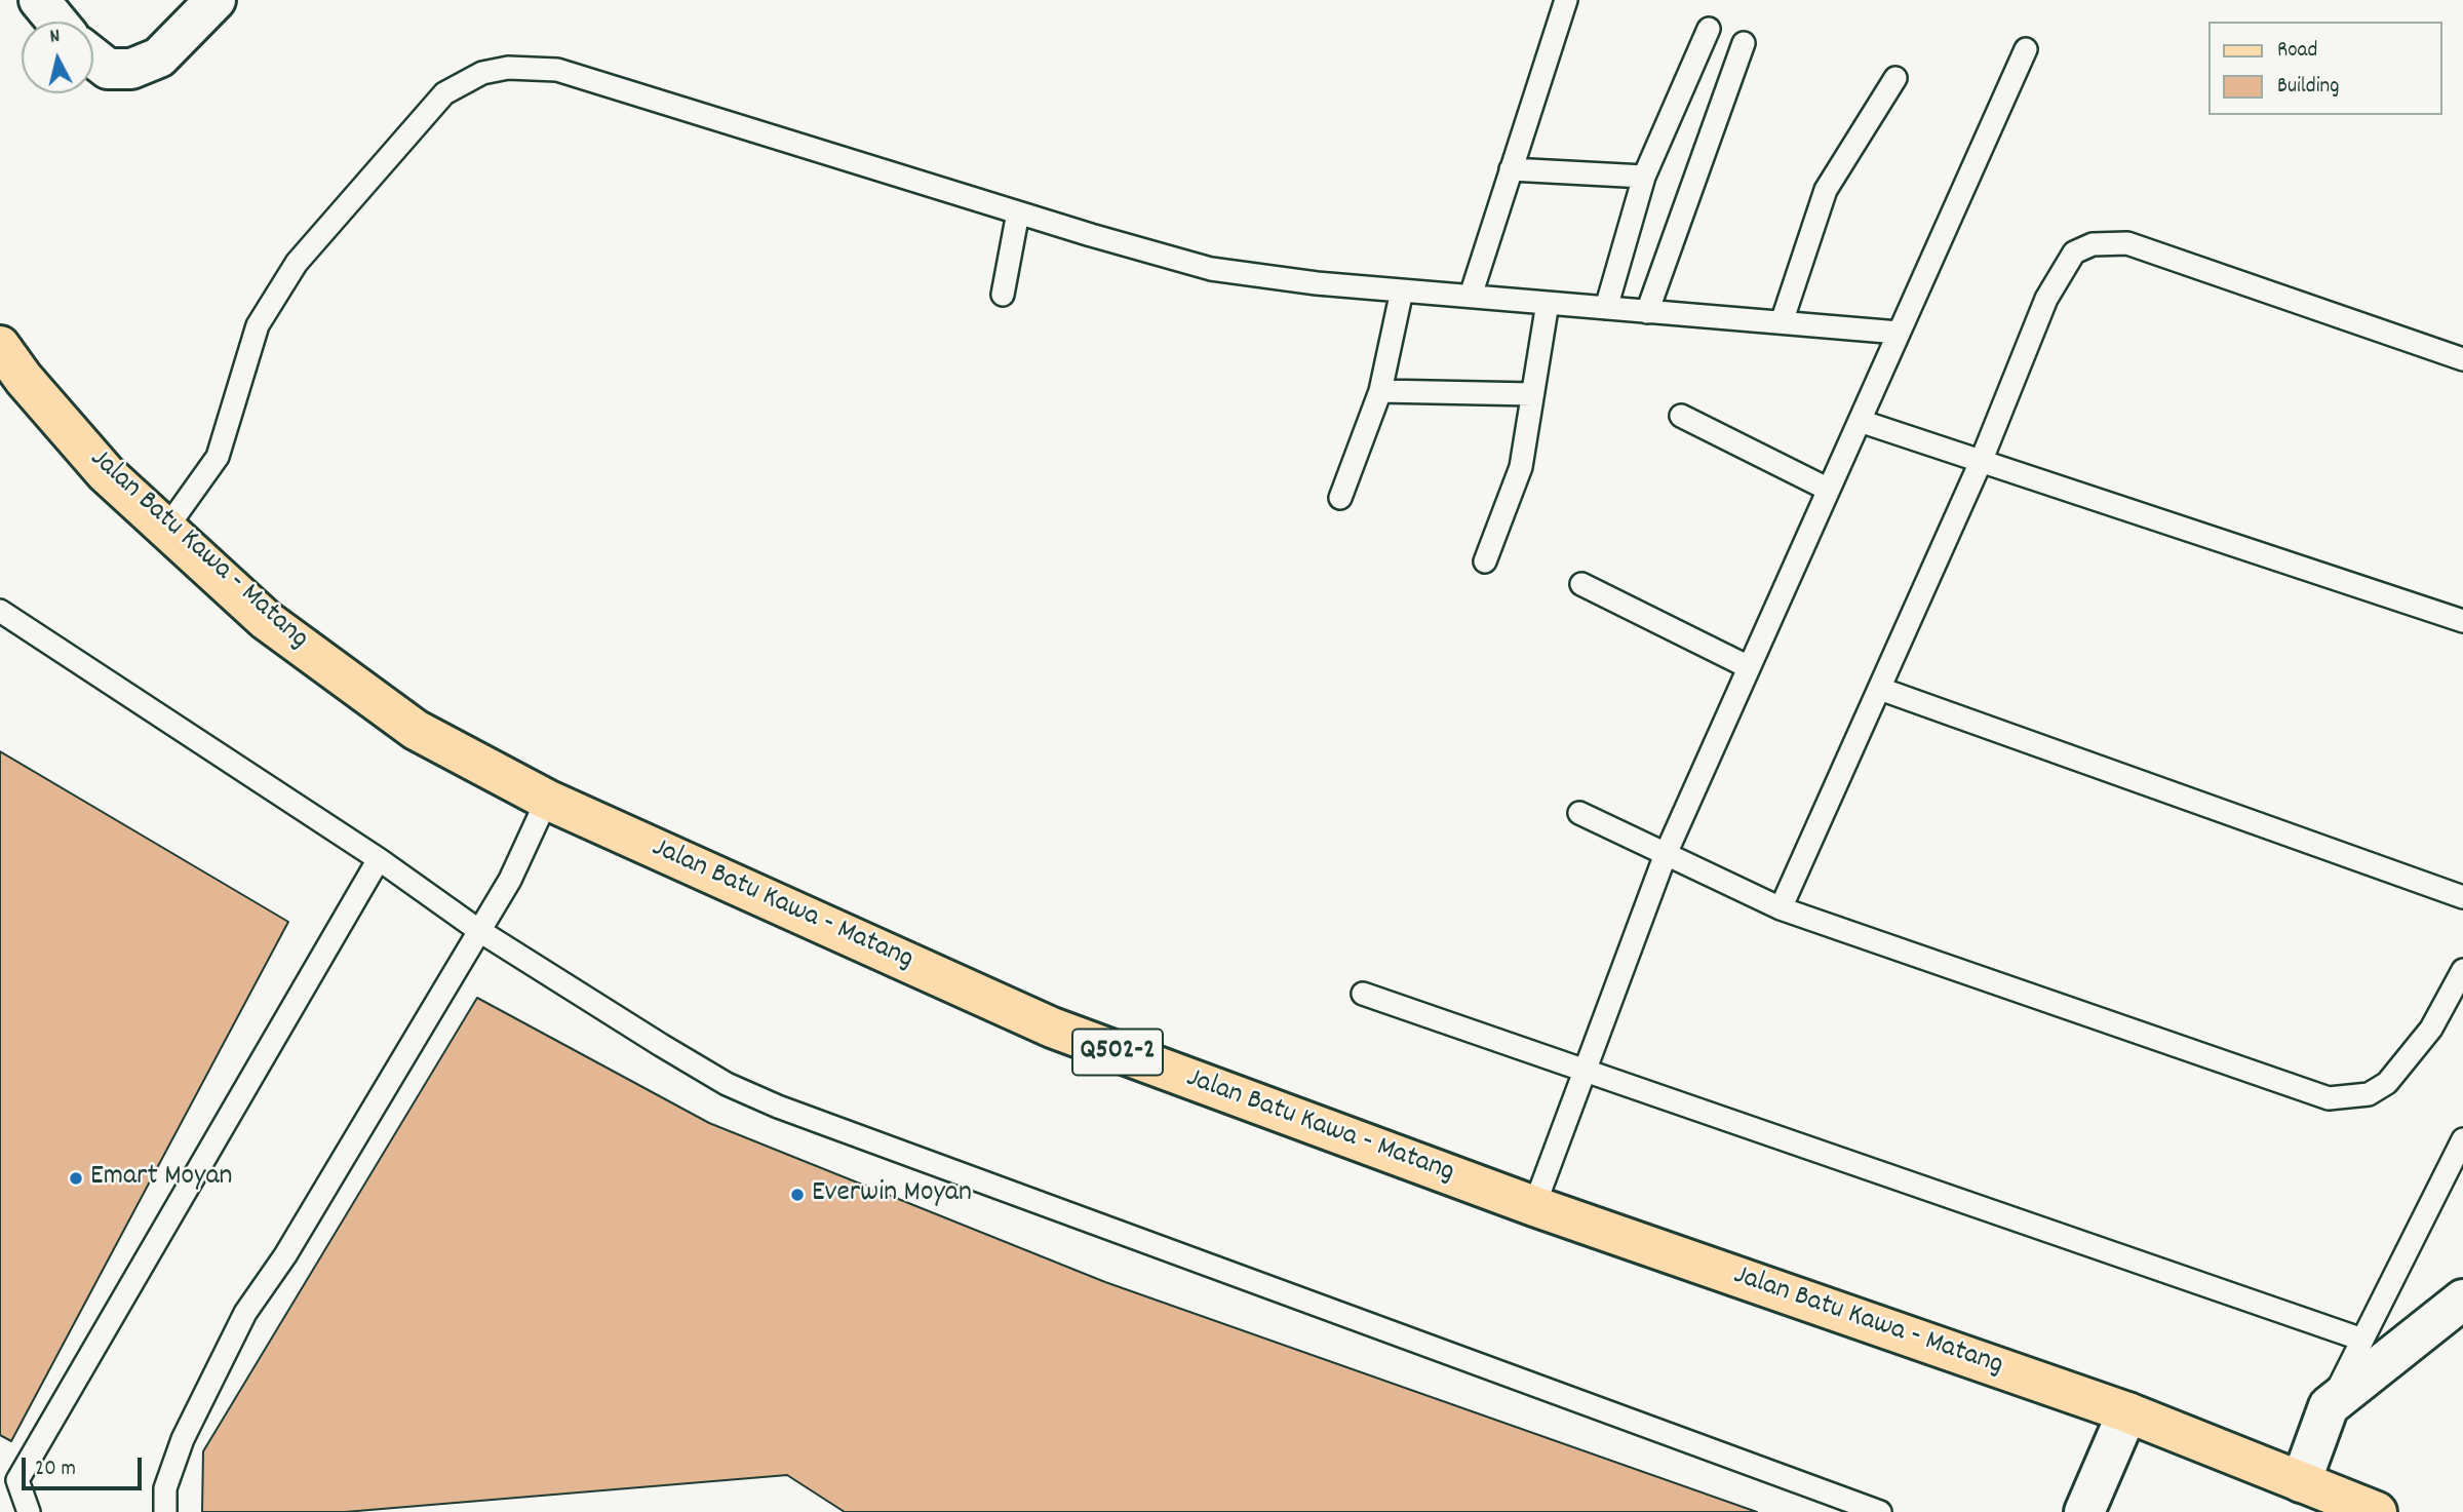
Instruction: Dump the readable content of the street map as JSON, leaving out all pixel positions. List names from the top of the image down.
{
  "streets": {
    "main road": ["Jalan Batu Kawa - Matang", "Q502-2"]
  },
  "places": ["Emart Moyan", "Everwin Moyan"],
  "legend": ["Road", "Building"],
  "scale_bar": "20 m",
  "north": "top"
}
